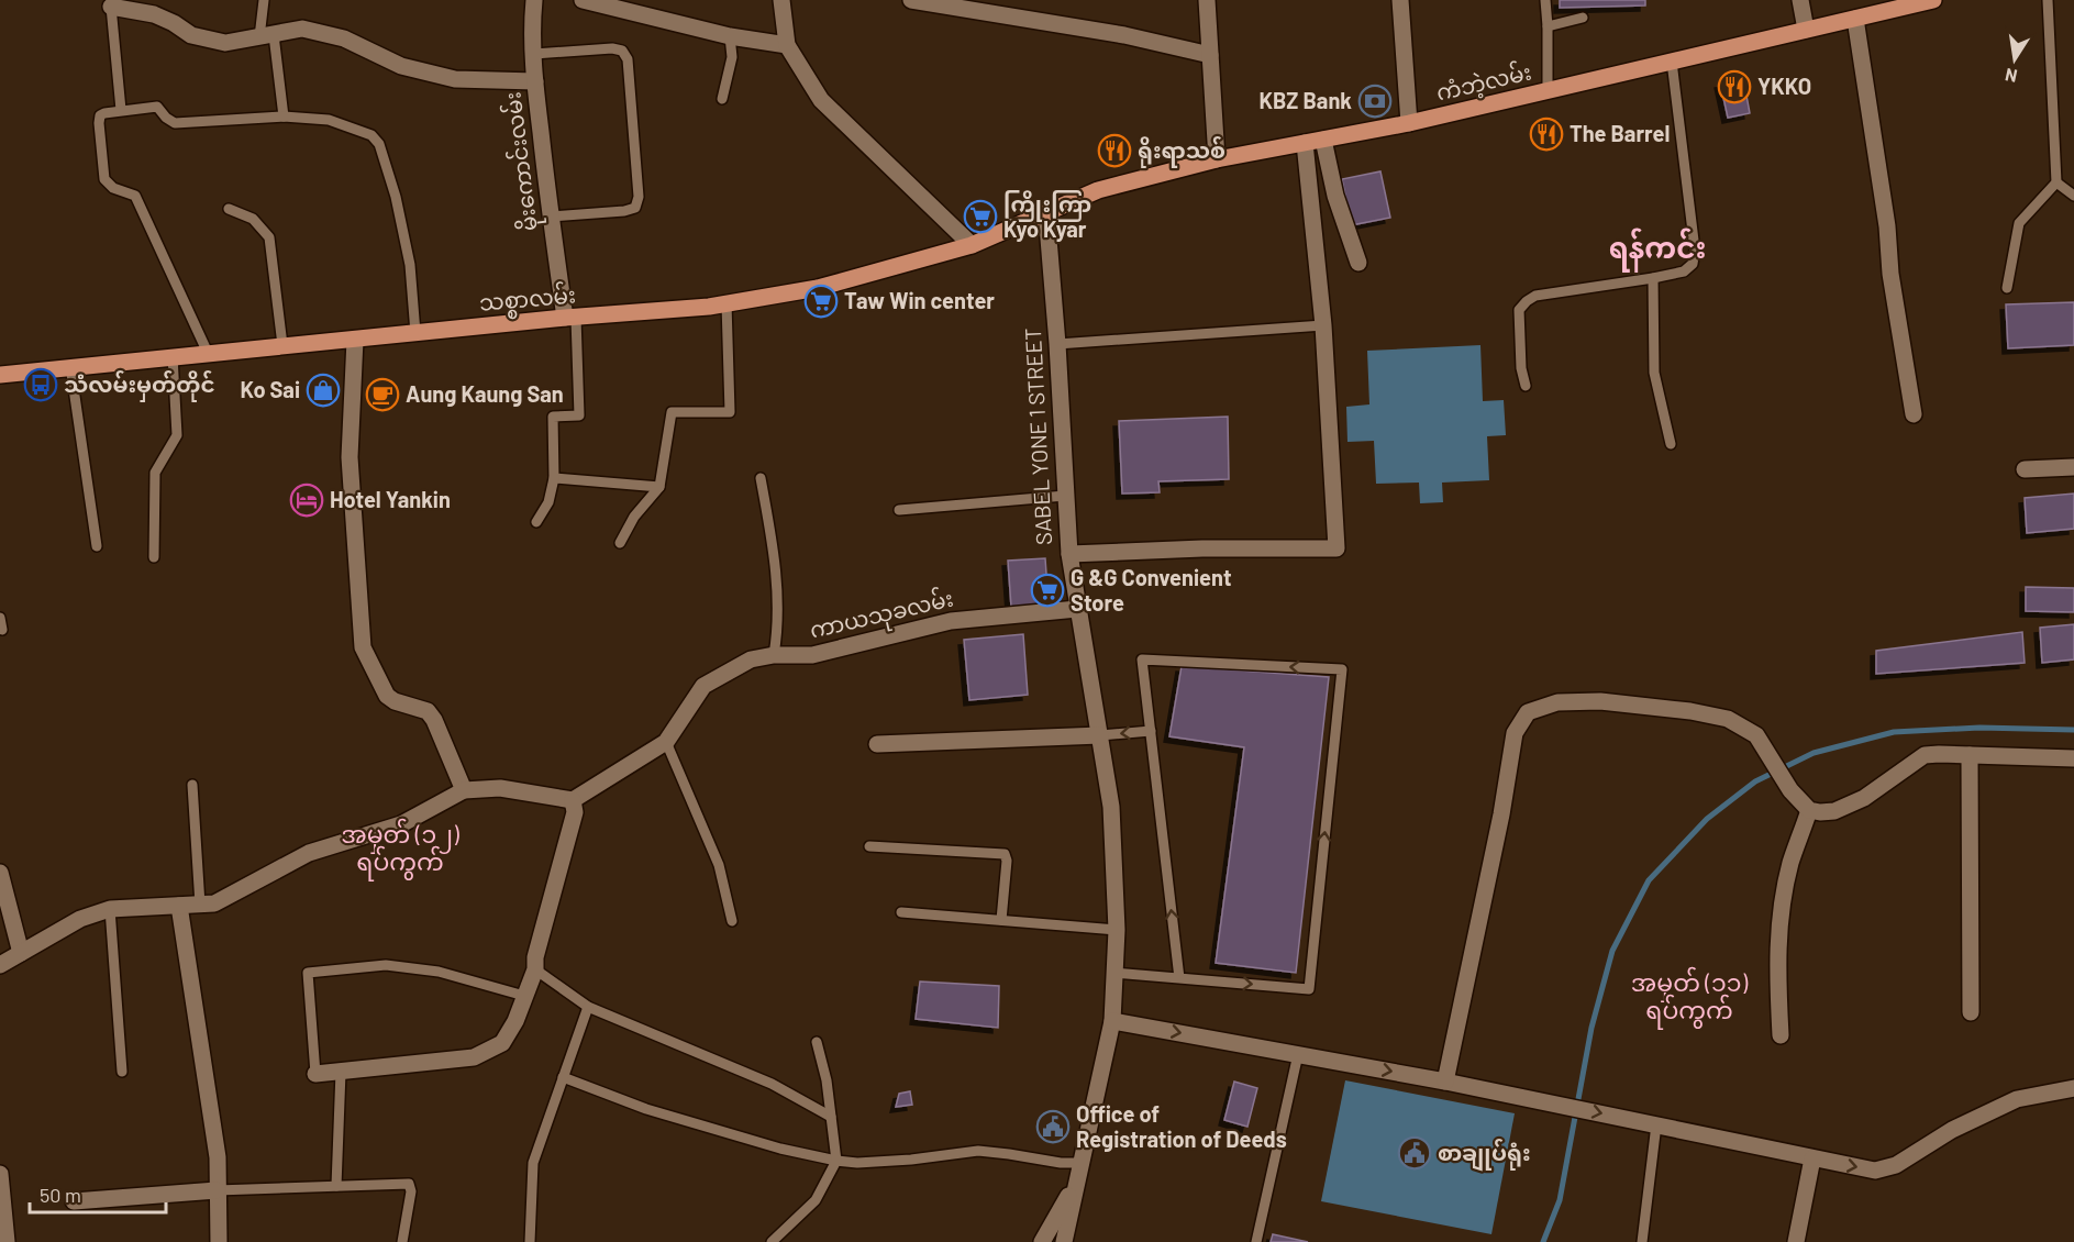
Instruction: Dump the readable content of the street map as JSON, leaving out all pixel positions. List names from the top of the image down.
{
  "streets": {
    "main road": ["ကံဘဲ့လမ်း", "သစ္စာလမ်း"],
    "street": ["မိုးကောင်းလမ်း", "SABEL YONE 1 STREET", "ကာယသုခလမ်း"]
  },
  "crossings": [
    ["ကံဘဲ့လမ်း", "သစ္စာလမ်း"],
    ["ကံဘဲ့လမ်း", "SABEL YONE 1 STREET"],
    ["မိုးကောင်းလမ်း", "သစ္စာလမ်း"],
    ["သစ္စာလမ်း", "SABEL YONE 1 STREET"],
    ["SABEL YONE 1 STREET", "ကာယသုခလမ်း"]
  ],
  "districts": ["ရန်ကင်း", "အမှတ် (၁၂) ရပ်ကွက်", "အမှတ် (၁၁) ရပ်ကွက်"],
  "places": {
    "restaurant": ["YKKO", "The Barrel", "ရိုးရာသစ်"],
    "bank": ["KBZ Bank"],
    "supermarket": ["ကြိုးကြာ Kyo Kyar", "Taw Win center", "G &G Convenient Store"],
    "bus stop": ["သံလမ်းမှတ်တိုင်"],
    "shop": ["Ko Sai"],
    "cafe": ["Aung Kaung San"],
    "hotel": ["Hotel Yankin"],
    "public building": ["Office of Registration of Deeds", "စာချုပ်ရုံး"]
  },
  "scale_bar": "50 m",
  "north": "bottom"
}
